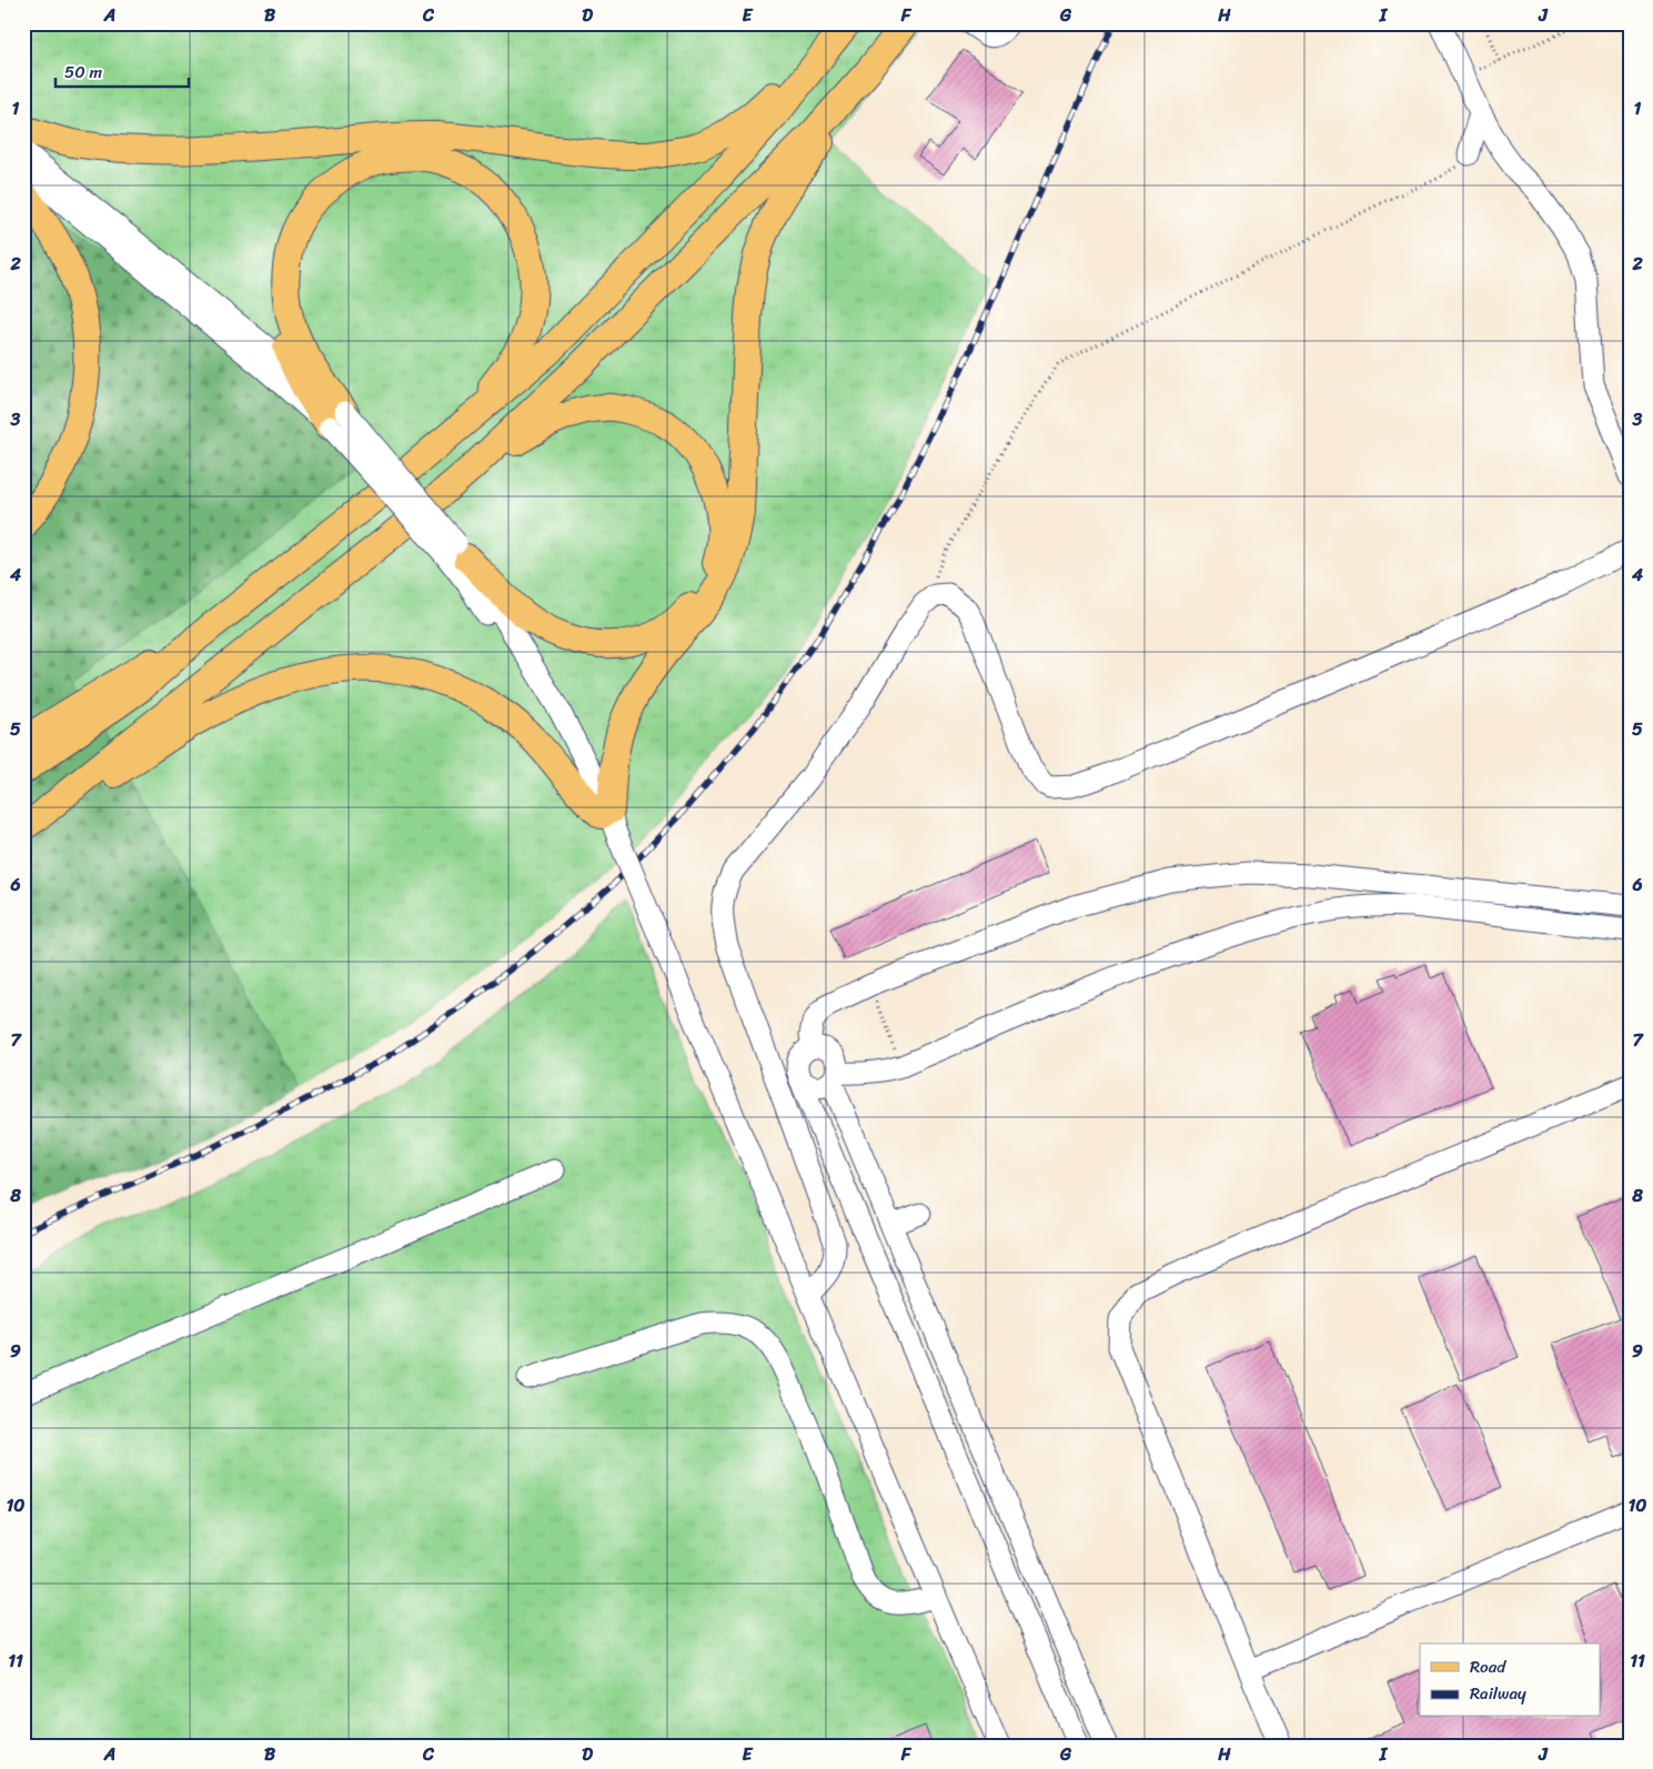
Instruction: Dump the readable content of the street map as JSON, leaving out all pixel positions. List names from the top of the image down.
{
  "legend": ["Road", "Railway"],
  "scale_bar": "50 m",
  "grid": {
    "columns": [
      "A",
      "B",
      "C",
      "D",
      "E",
      "F",
      "G",
      "H",
      "I",
      "J"
    ],
    "rows": [
      "1",
      "2",
      "3",
      "4",
      "5",
      "6",
      "7",
      "8",
      "9",
      "10",
      "11"
    ]
  }
}
